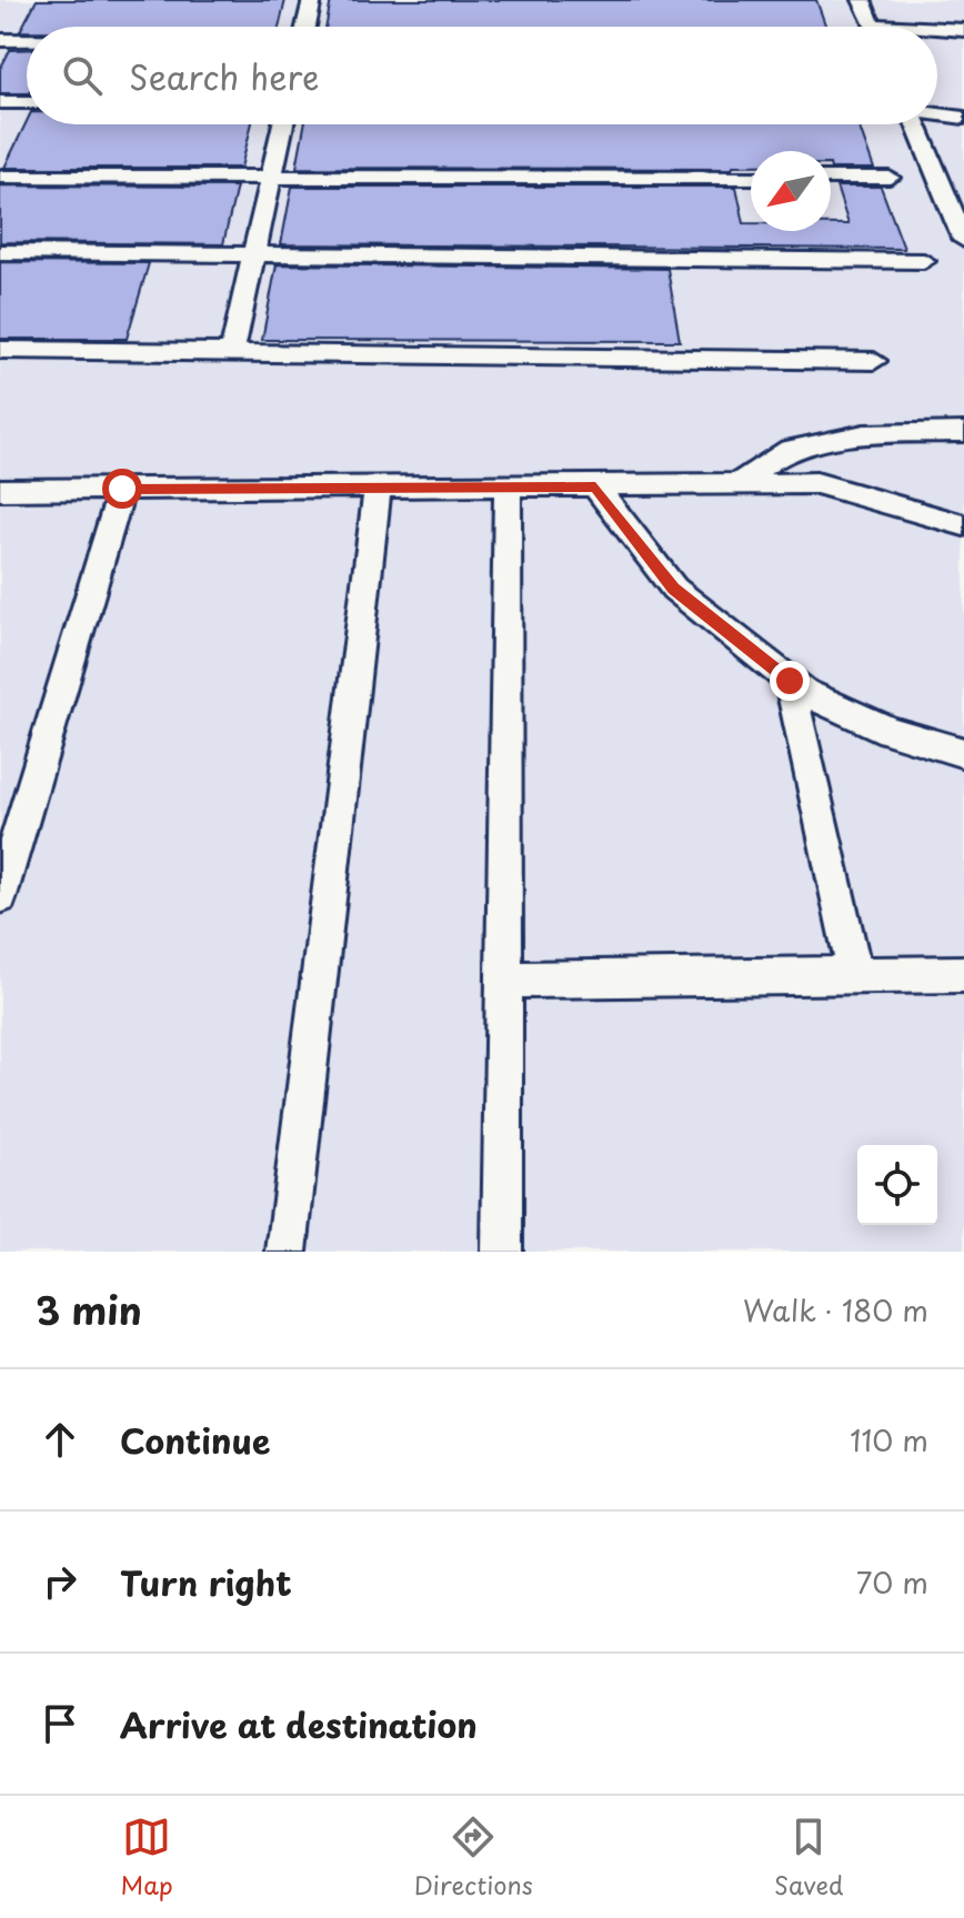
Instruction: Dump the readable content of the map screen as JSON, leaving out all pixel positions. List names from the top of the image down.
{
  "north": "bottom left",
  "page": {
    "search": "Search here",
    "heading": ["3 min", "Walk · 180 m"],
    "list": [
      ["Continue", "110 m"],
      ["Turn right", "70 m"],
      "Arrive at destination"
    ],
    "nav": ["Map", "Directions", "Saved"]
  }
}
